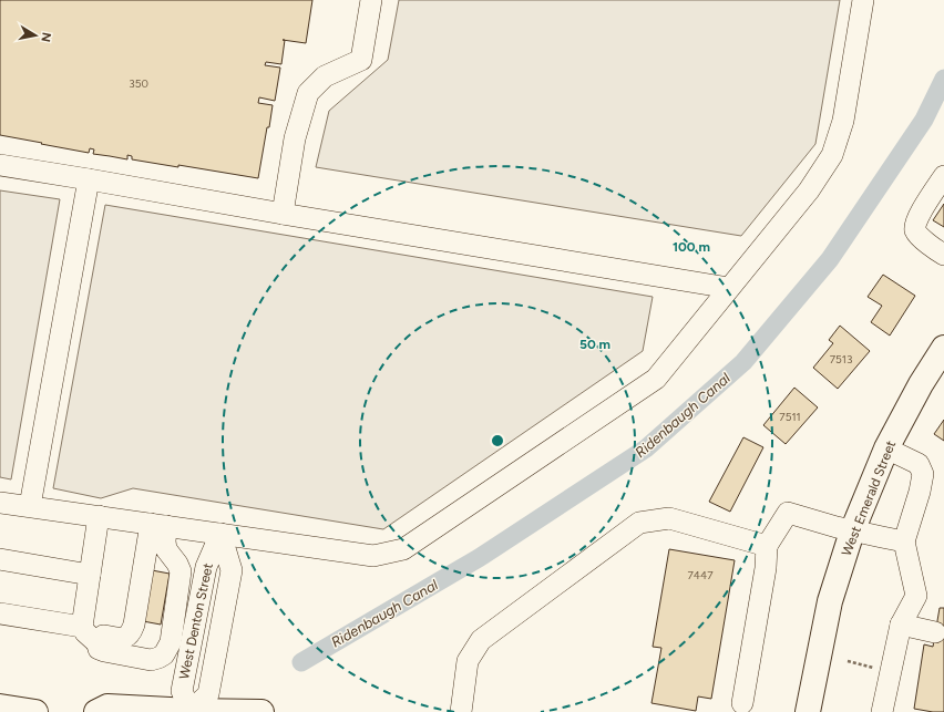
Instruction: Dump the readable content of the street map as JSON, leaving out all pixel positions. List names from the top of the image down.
{
  "streets": {
    "main road": ["West Emerald Street"],
    "street": ["West Denton Street"]
  },
  "water": ["Ridenbaugh Canal"],
  "house_numbers": [
    "350",
    "7513",
    "7511",
    "7447"
  ],
  "north": "right",
  "rings": ["100 m", "50 m"]
}
